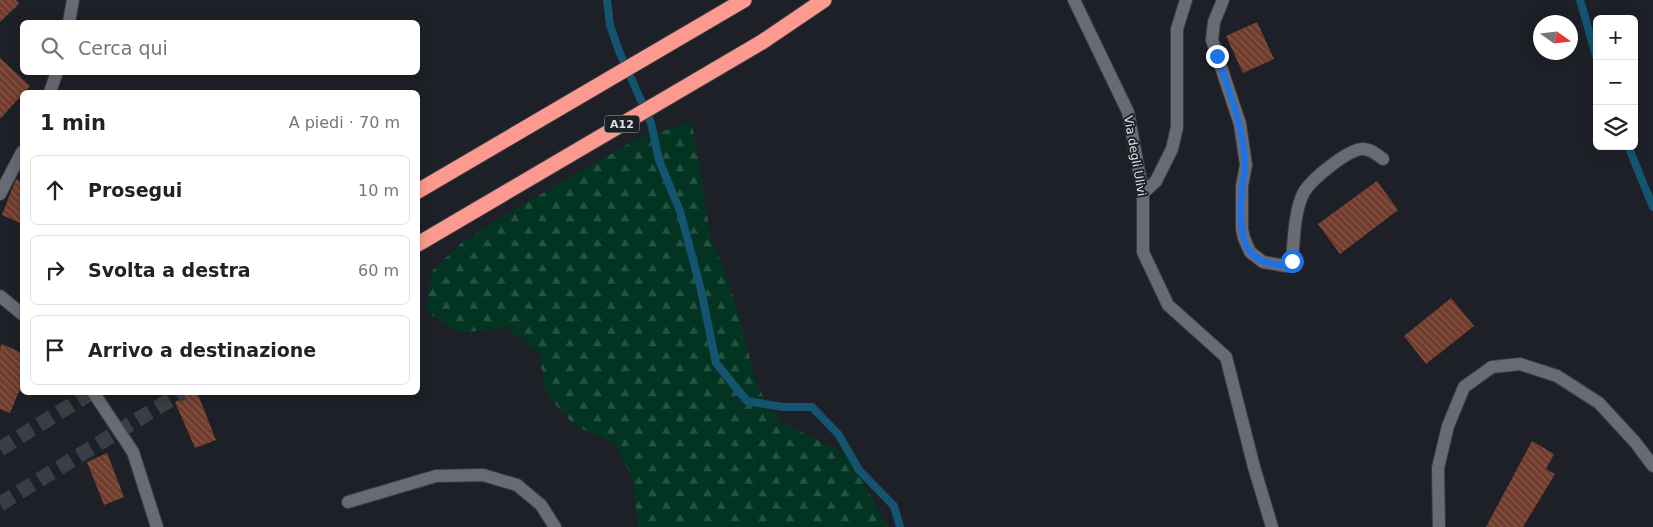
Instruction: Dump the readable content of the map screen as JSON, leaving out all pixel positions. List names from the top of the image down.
{
  "streets": {
    "highway": ["A12"],
    "street": ["Via degli Ulivi"]
  },
  "north": "right",
  "page": {
    "map_buttons": ["+", "−"],
    "search": "Cerca qui",
    "heading": ["1 min", "A piedi · 70 m"],
    "list": [
      ["Prosegui", "10 m"],
      ["Svolta a destra", "60 m"],
      "Arrivo a destinazione"
    ]
  }
}
